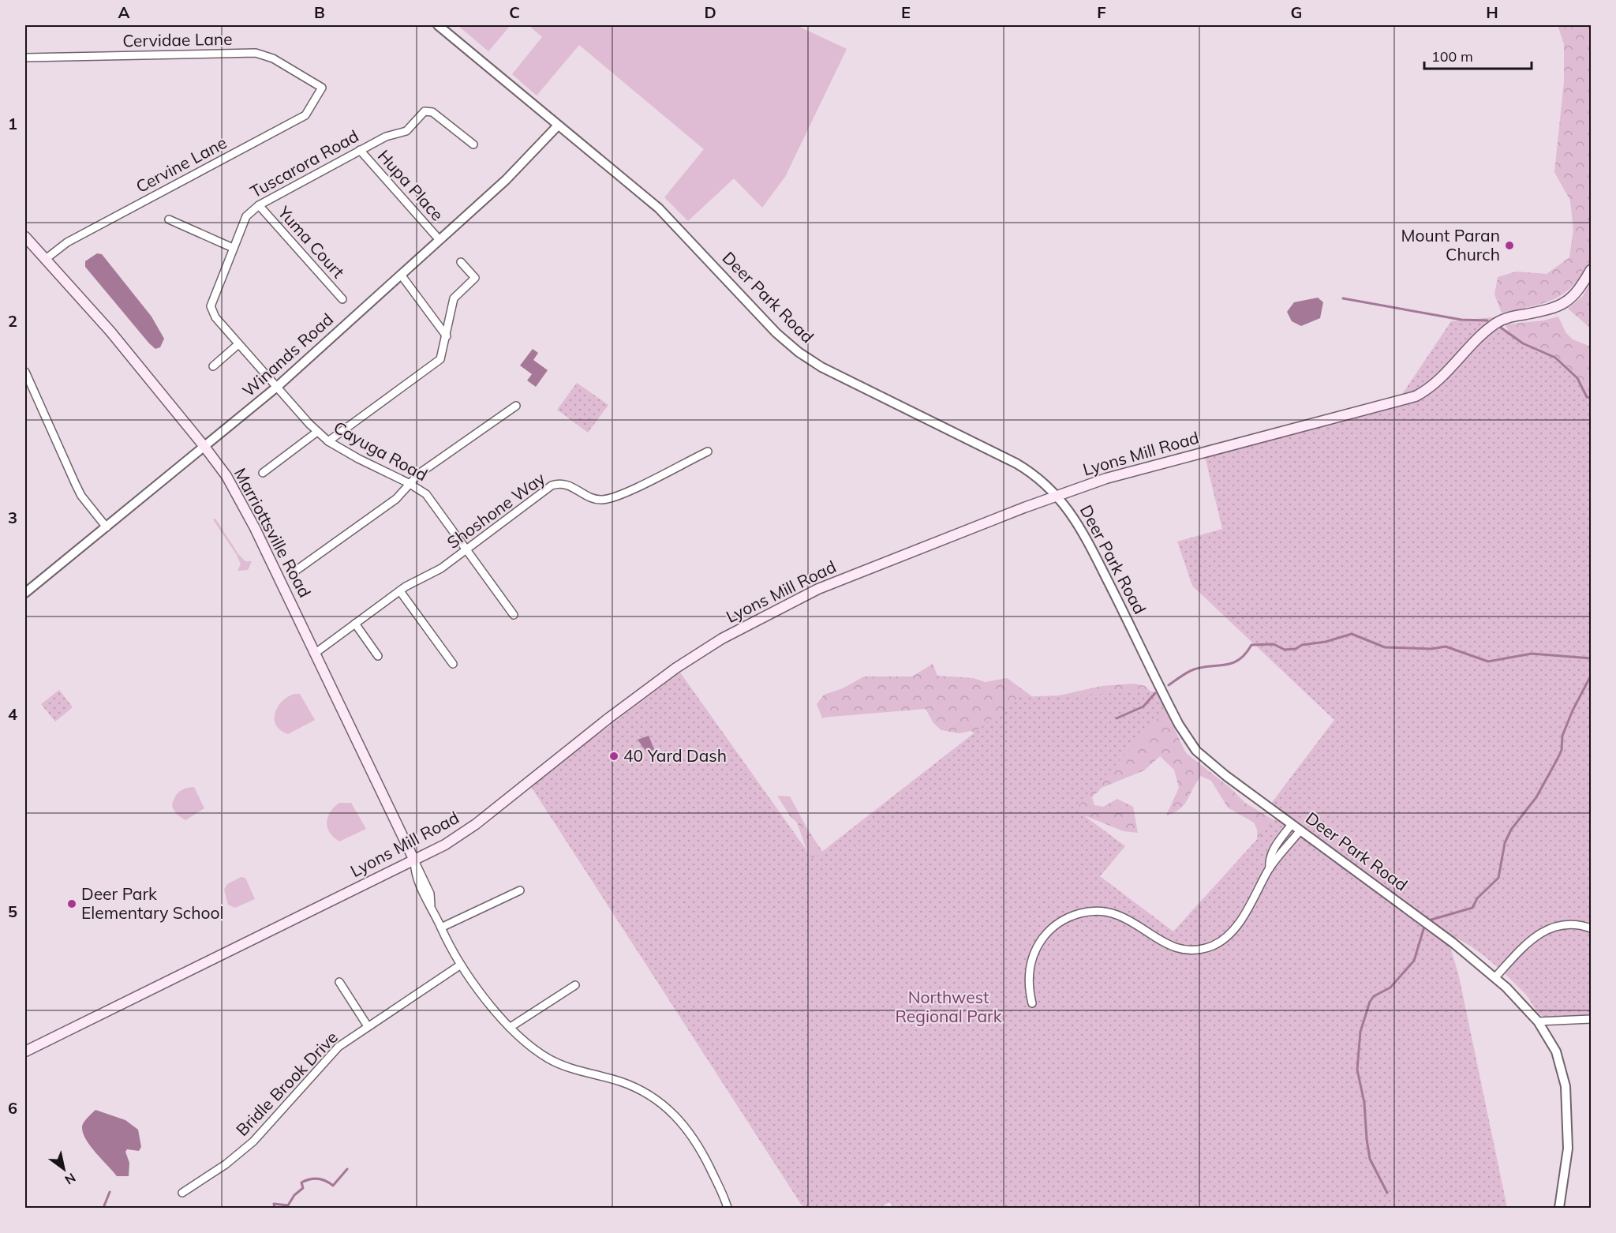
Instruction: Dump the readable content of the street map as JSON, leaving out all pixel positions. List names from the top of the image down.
{
  "streets": {
    "main road": ["Lyons Mill Road", "Marriottsville Road"],
    "street": [
      "Cervidae Lane",
      "Tuscarora Road",
      "Cervine Lane",
      "Hupa Place",
      "Yuma Court",
      "Deer Park Road",
      "Winands Road",
      "Cayuga Road",
      "Shoshone Way",
      "Bridle Brook Drive"
    ]
  },
  "crossings": [
    ["Cervidae Lane", "Cervine Lane"],
    ["Tuscarora Road", "Hupa Place"],
    ["Tuscarora Road", "Yuma Court"],
    ["Tuscarora Road", "Winands Road"],
    ["Tuscarora Road", "Cayuga Road"],
    ["Cervine Lane", "Marriottsville Road"],
    ["Hupa Place", "Winands Road"],
    ["Deer Park Road", "Winands Road"],
    ["Deer Park Road", "Lyons Mill Road"],
    ["Winands Road", "Cayuga Road"],
    ["Winands Road", "Marriottsville Road"],
    ["Cayuga Road", "Shoshone Way"],
    ["Lyons Mill Road", "Marriottsville Road"],
    ["Shoshone Way", "Marriottsville Road"],
    ["Marriottsville Road", "Bridle Brook Drive"]
  ],
  "parks": ["Northwest Regional Park"],
  "places": ["Mount Paran Church", "40 Yard Dash", "Deer Park Elementary School"],
  "scale_bar": "100 m",
  "north": "bottom right",
  "grid": {
    "columns": [
      "A",
      "B",
      "C",
      "D",
      "E",
      "F",
      "G",
      "H"
    ],
    "rows": [
      "1",
      "2",
      "3",
      "4",
      "5",
      "6"
    ]
  }
}
